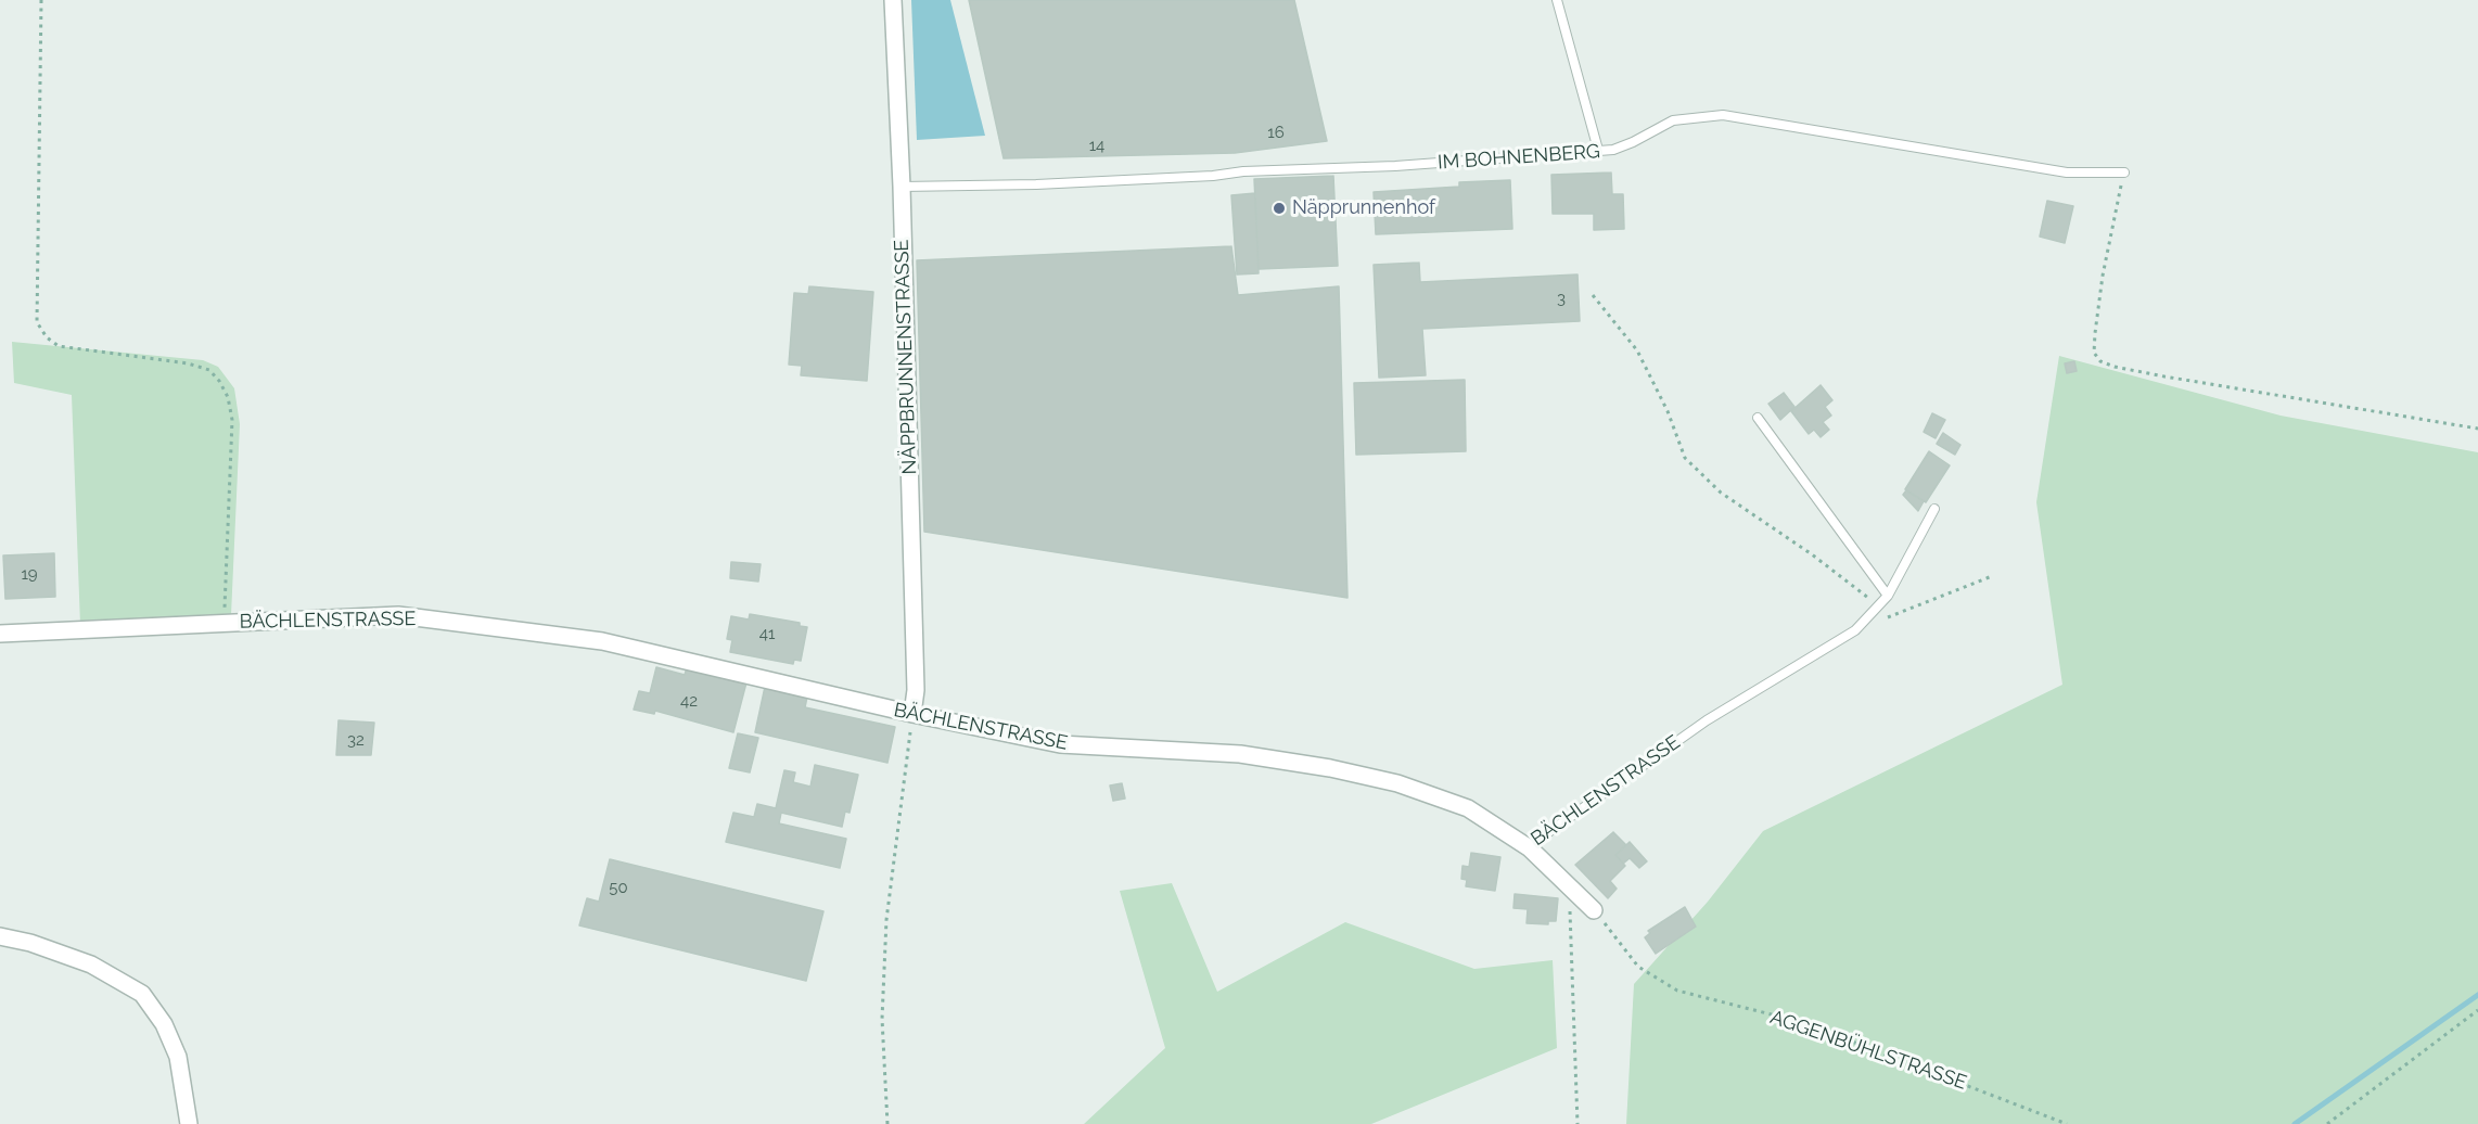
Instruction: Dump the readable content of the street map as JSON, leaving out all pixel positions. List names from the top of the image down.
{
  "streets": {
    "street": ["NÄPPBRUNNENSTRASSE", "BÄCHLENSTRASSE"],
    "lane": ["IM BOHNENBERG"],
    "path": ["AGGENBÜHLSTRASSE"]
  },
  "crossings": [
    ["IM BOHNENBERG", "NÄPPBRUNNENSTRASSE"],
    ["NÄPPBRUNNENSTRASSE", "BÄCHLENSTRASSE"]
  ],
  "places": ["Näpprunnenhof"],
  "house_numbers": [
    "16",
    "14",
    "3",
    "19",
    "41",
    "42",
    "32",
    "50"
  ]
}
